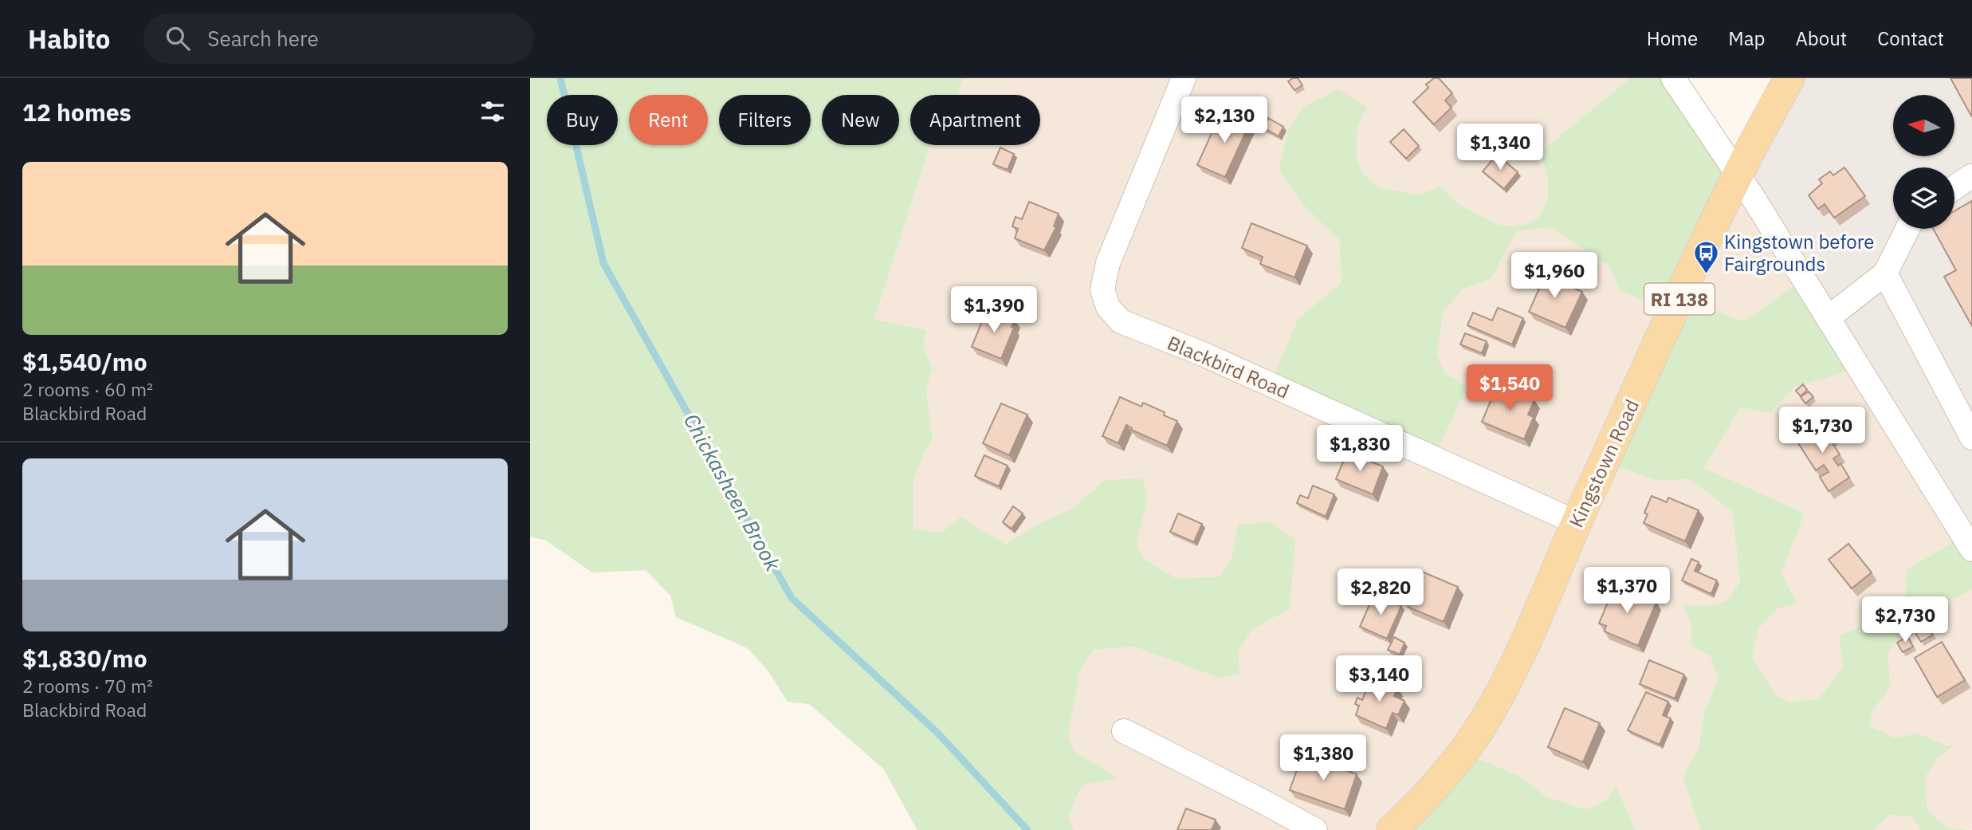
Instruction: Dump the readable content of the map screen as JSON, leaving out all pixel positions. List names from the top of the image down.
{
  "streets": {
    "main road": ["RI 138", "Kingstown Road"],
    "street": ["Blackbird Road"]
  },
  "crossings": [
    ["Blackbird Road", "Kingstown Road"]
  ],
  "water": ["Chickasheen Brook"],
  "places": {
    "bus stop": ["Kingstown before Fairgrounds"]
  },
  "north": "left",
  "page": {
    "header": "Habito",
    "search": "Search here",
    "nav": [
      "Home",
      "Map",
      "About",
      "Contact"
    ],
    "heading": "12 homes",
    "chip": [
      "Buy",
      "Rent",
      "Filters",
      "New",
      "Apartment"
    ],
    "price": [
      "$2,130",
      "$1,340",
      "$1,960",
      "$1,390",
      "$1,540",
      "$1,730",
      "$1,830",
      "$1,370",
      "$2,820",
      "$2,730",
      "$3,140",
      "$1,380"
    ],
    "list": [
      {
        "name": "$1,540/mo",
        "note": "2 rooms · 60 m² · Blackbird Road"
      },
      {
        "name": "$1,830/mo",
        "note": "2 rooms · 70 m² · Blackbird Road"
      }
    ]
  }
}
